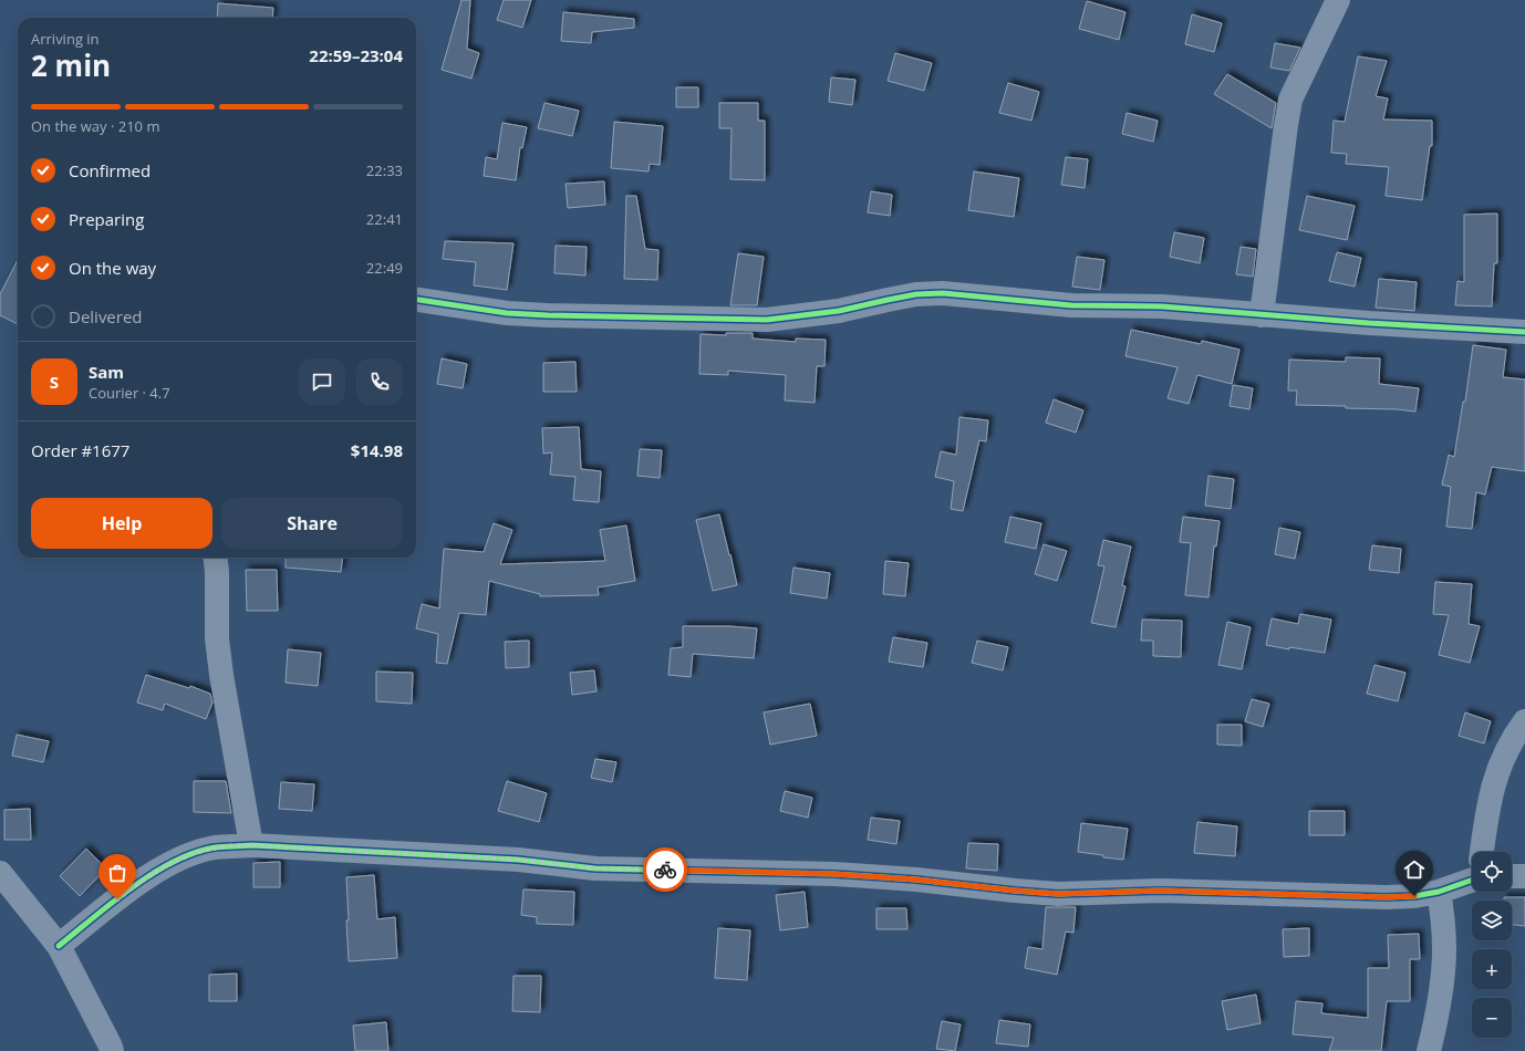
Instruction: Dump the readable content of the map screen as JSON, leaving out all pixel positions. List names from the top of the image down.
{
  "page": {
    "heading": ["2 min", "Arriving in", "22:59–23:04"],
    "panel": [
      "Sam",
      "Courier · 4.7",
      "Order #1677",
      "$14.98"
    ],
    "bar": "On the way · 210 m",
    "list": [
      ["Confirmed", "22:33"],
      ["Preparing", "22:41"],
      ["On the way", "22:49"],
      "Delivered"
    ],
    "round": "S",
    "buttons": ["Help", "Share"],
    "map_buttons": ["+", "−"]
  }
}
